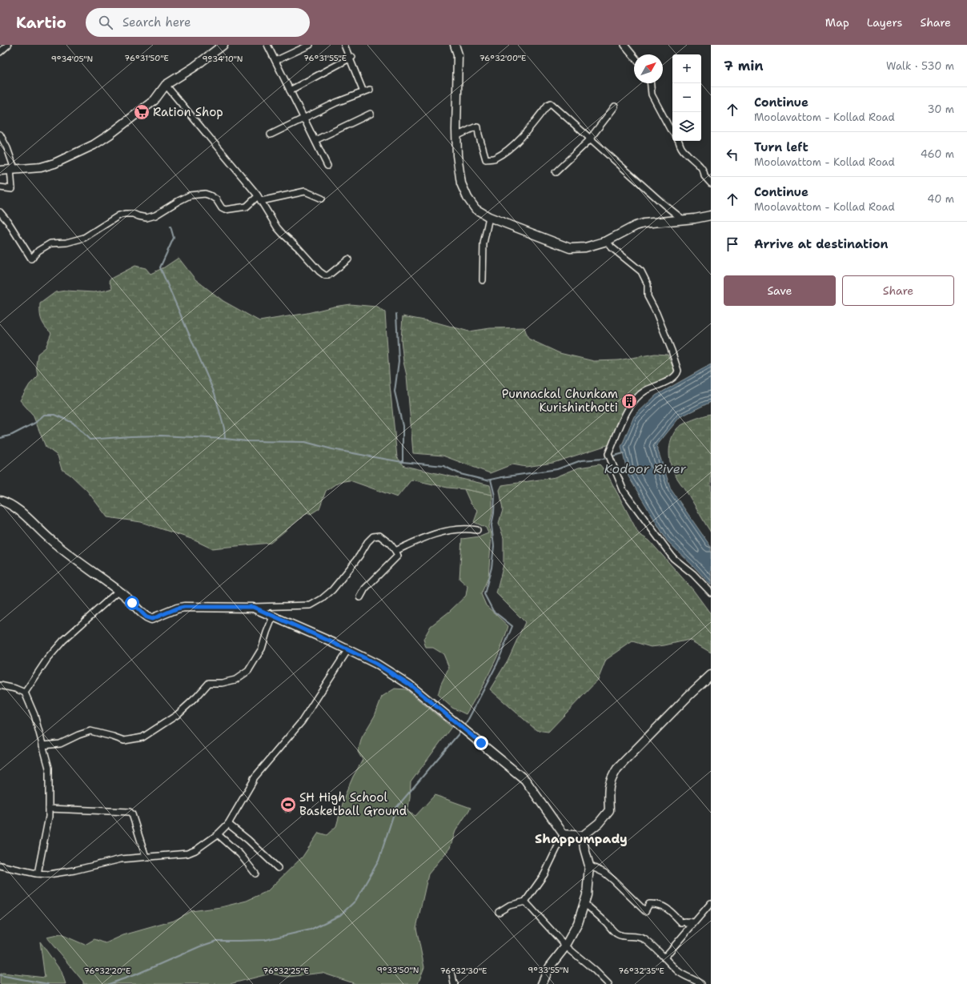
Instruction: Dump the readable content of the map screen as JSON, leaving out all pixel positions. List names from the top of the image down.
{
  "districts": ["Shappumpady"],
  "water": ["Kodoor River"],
  "places": {
    "supermarket": ["Ration Shop"],
    "building": ["Punnackal Chunkam Kurishinthotti"],
    "sports": ["SH High School Basketball Ground"]
  },
  "north": "top right",
  "page": {
    "header": "Kartio",
    "search": "Search here",
    "nav": ["Map", "Layers", "Share"],
    "heading": ["7 min", "Walk · 530 m"],
    "map_buttons": ["+", "−"],
    "list": [
      ["Continue", "Moolavattom - Kollad Road", "30 m"],
      ["Turn left", "Moolavattom - Kollad Road", "460 m"],
      ["Continue", "Moolavattom - Kollad Road", "40 m"],
      "Arrive at destination"
    ],
    "buttons": ["Save", "Share"]
  },
  "coordinates": [
    "76°31'50\"E",
    "76°32'00\"E",
    "76°31'55\"E",
    "9°34'05\"N",
    "9°34'10\"N",
    "9°33'50\"N",
    "9°33'55\"N",
    "76°32'20\"E",
    "76°32'25\"E",
    "76°32'30\"E",
    "76°32'35\"E"
  ]
}
